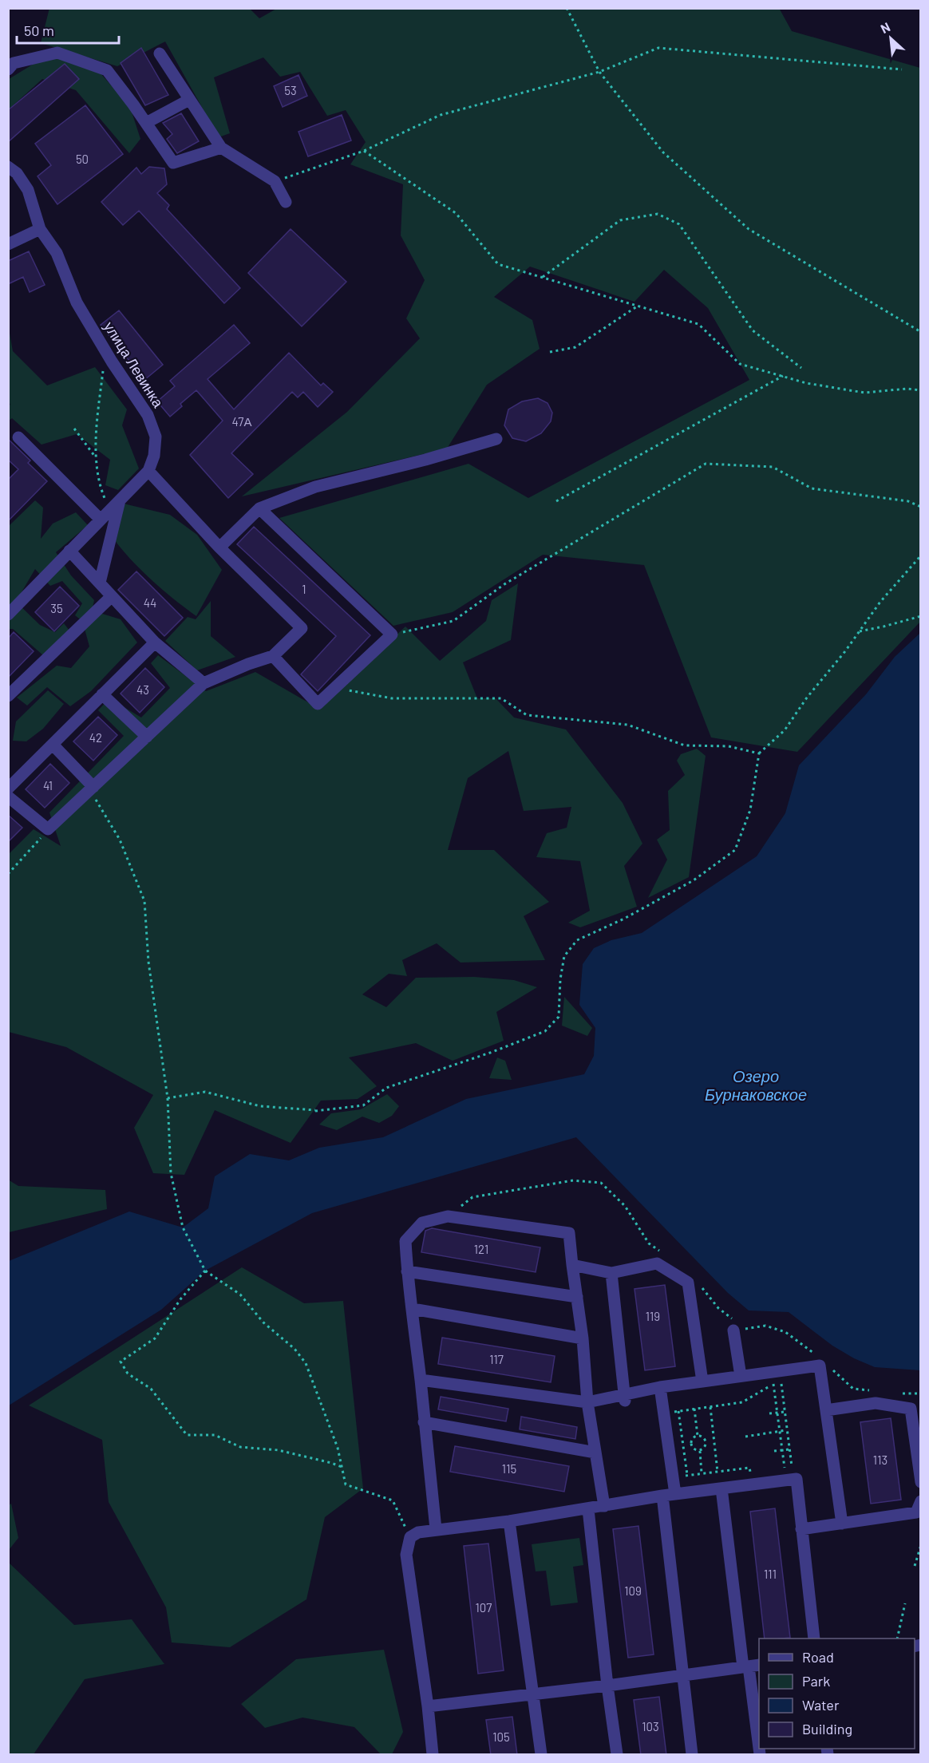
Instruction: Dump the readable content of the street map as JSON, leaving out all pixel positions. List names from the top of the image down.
{
  "streets": {
    "street": ["улица Левинка"]
  },
  "water": ["Озеро Бурнаковское"],
  "house_numbers": [
    "53",
    "50",
    "47А",
    "1",
    "44",
    "35",
    "43",
    "42",
    "41",
    "121",
    "119",
    "117",
    "113",
    "115",
    "111",
    "109",
    "107",
    "103",
    "105"
  ],
  "legend": [
    "Road",
    "Park",
    "Water",
    "Building"
  ],
  "scale_bar": "50 m",
  "north": "top left"
}
